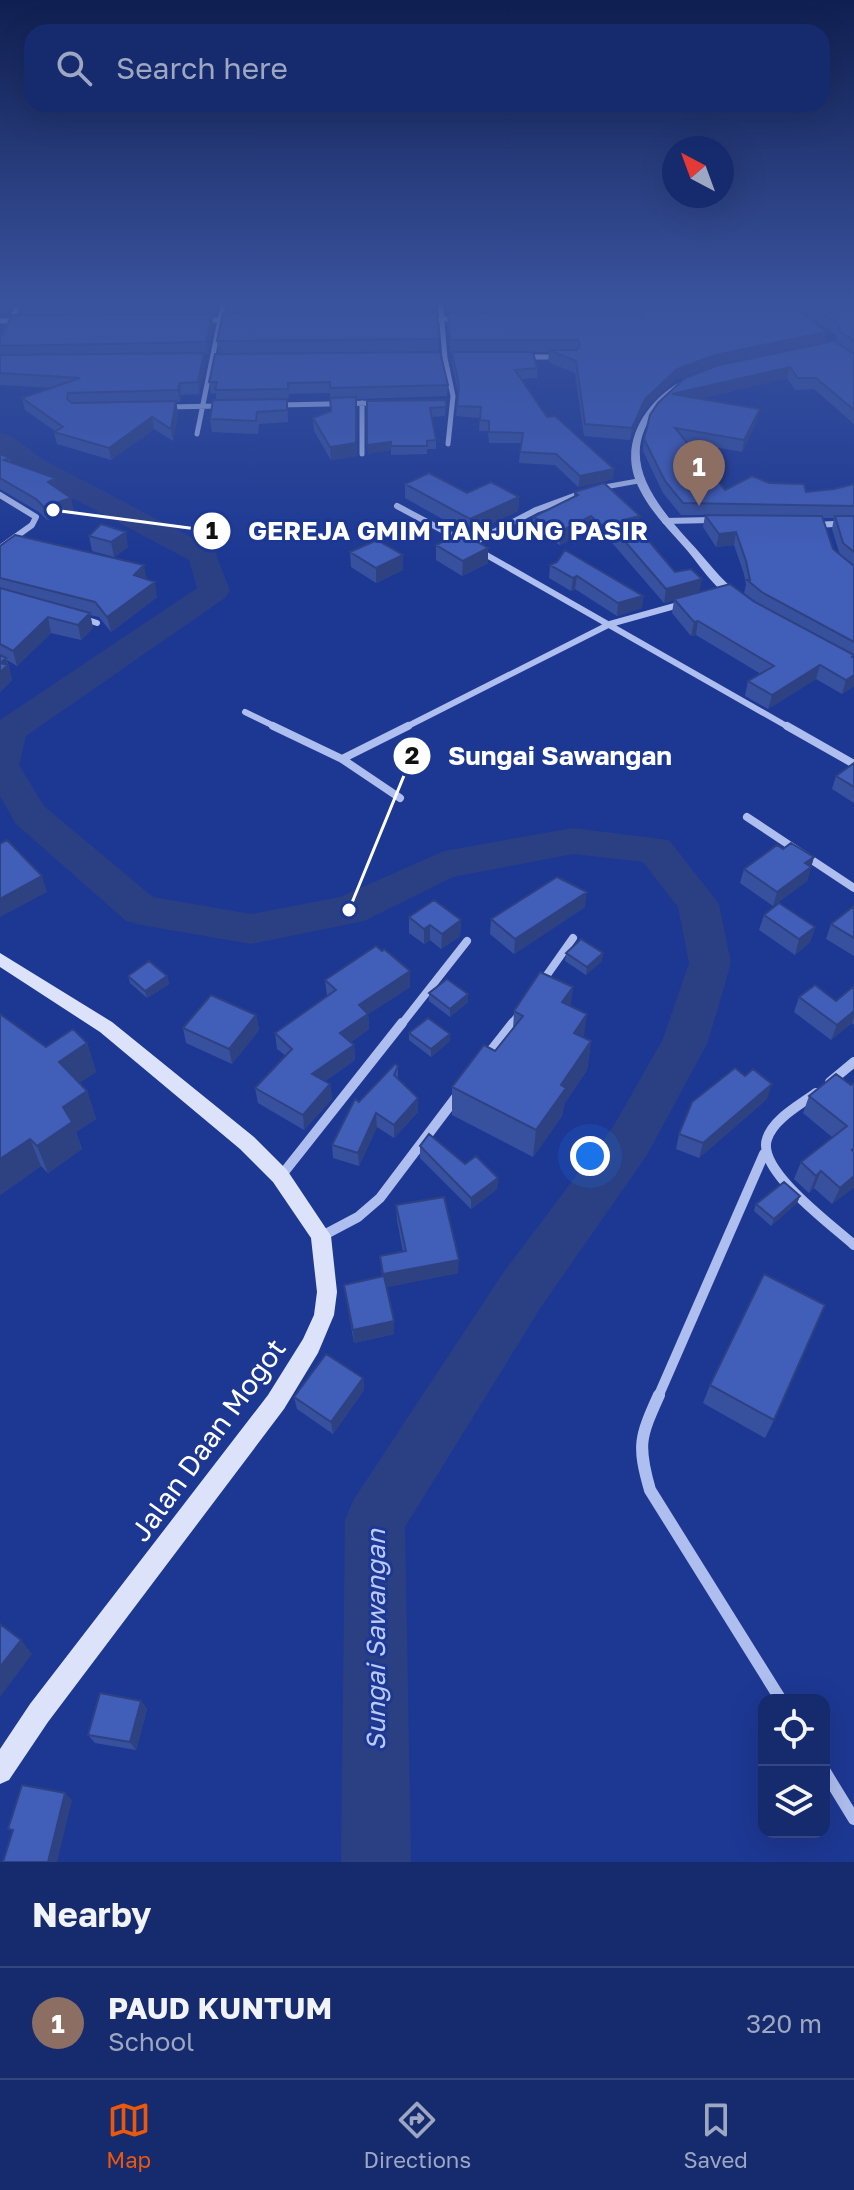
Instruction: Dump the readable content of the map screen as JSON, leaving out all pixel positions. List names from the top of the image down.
{
  "streets": {
    "main road": ["Jalan Daan Mogot"]
  },
  "water": ["Sungai Sawangan"],
  "places": ["GEREJA GMIM TANJUNG PASIR", "Sungai Sawangan"],
  "north": "top left",
  "page": {
    "search": "Search here",
    "pins": "1",
    "heading": "Nearby",
    "list": [
      {
        "mark": "1",
        "name": "PAUD KUNTUM",
        "note": "School",
        "value": "320 m"
      }
    ],
    "nav": ["Map", "Directions", "Saved"]
  }
}
